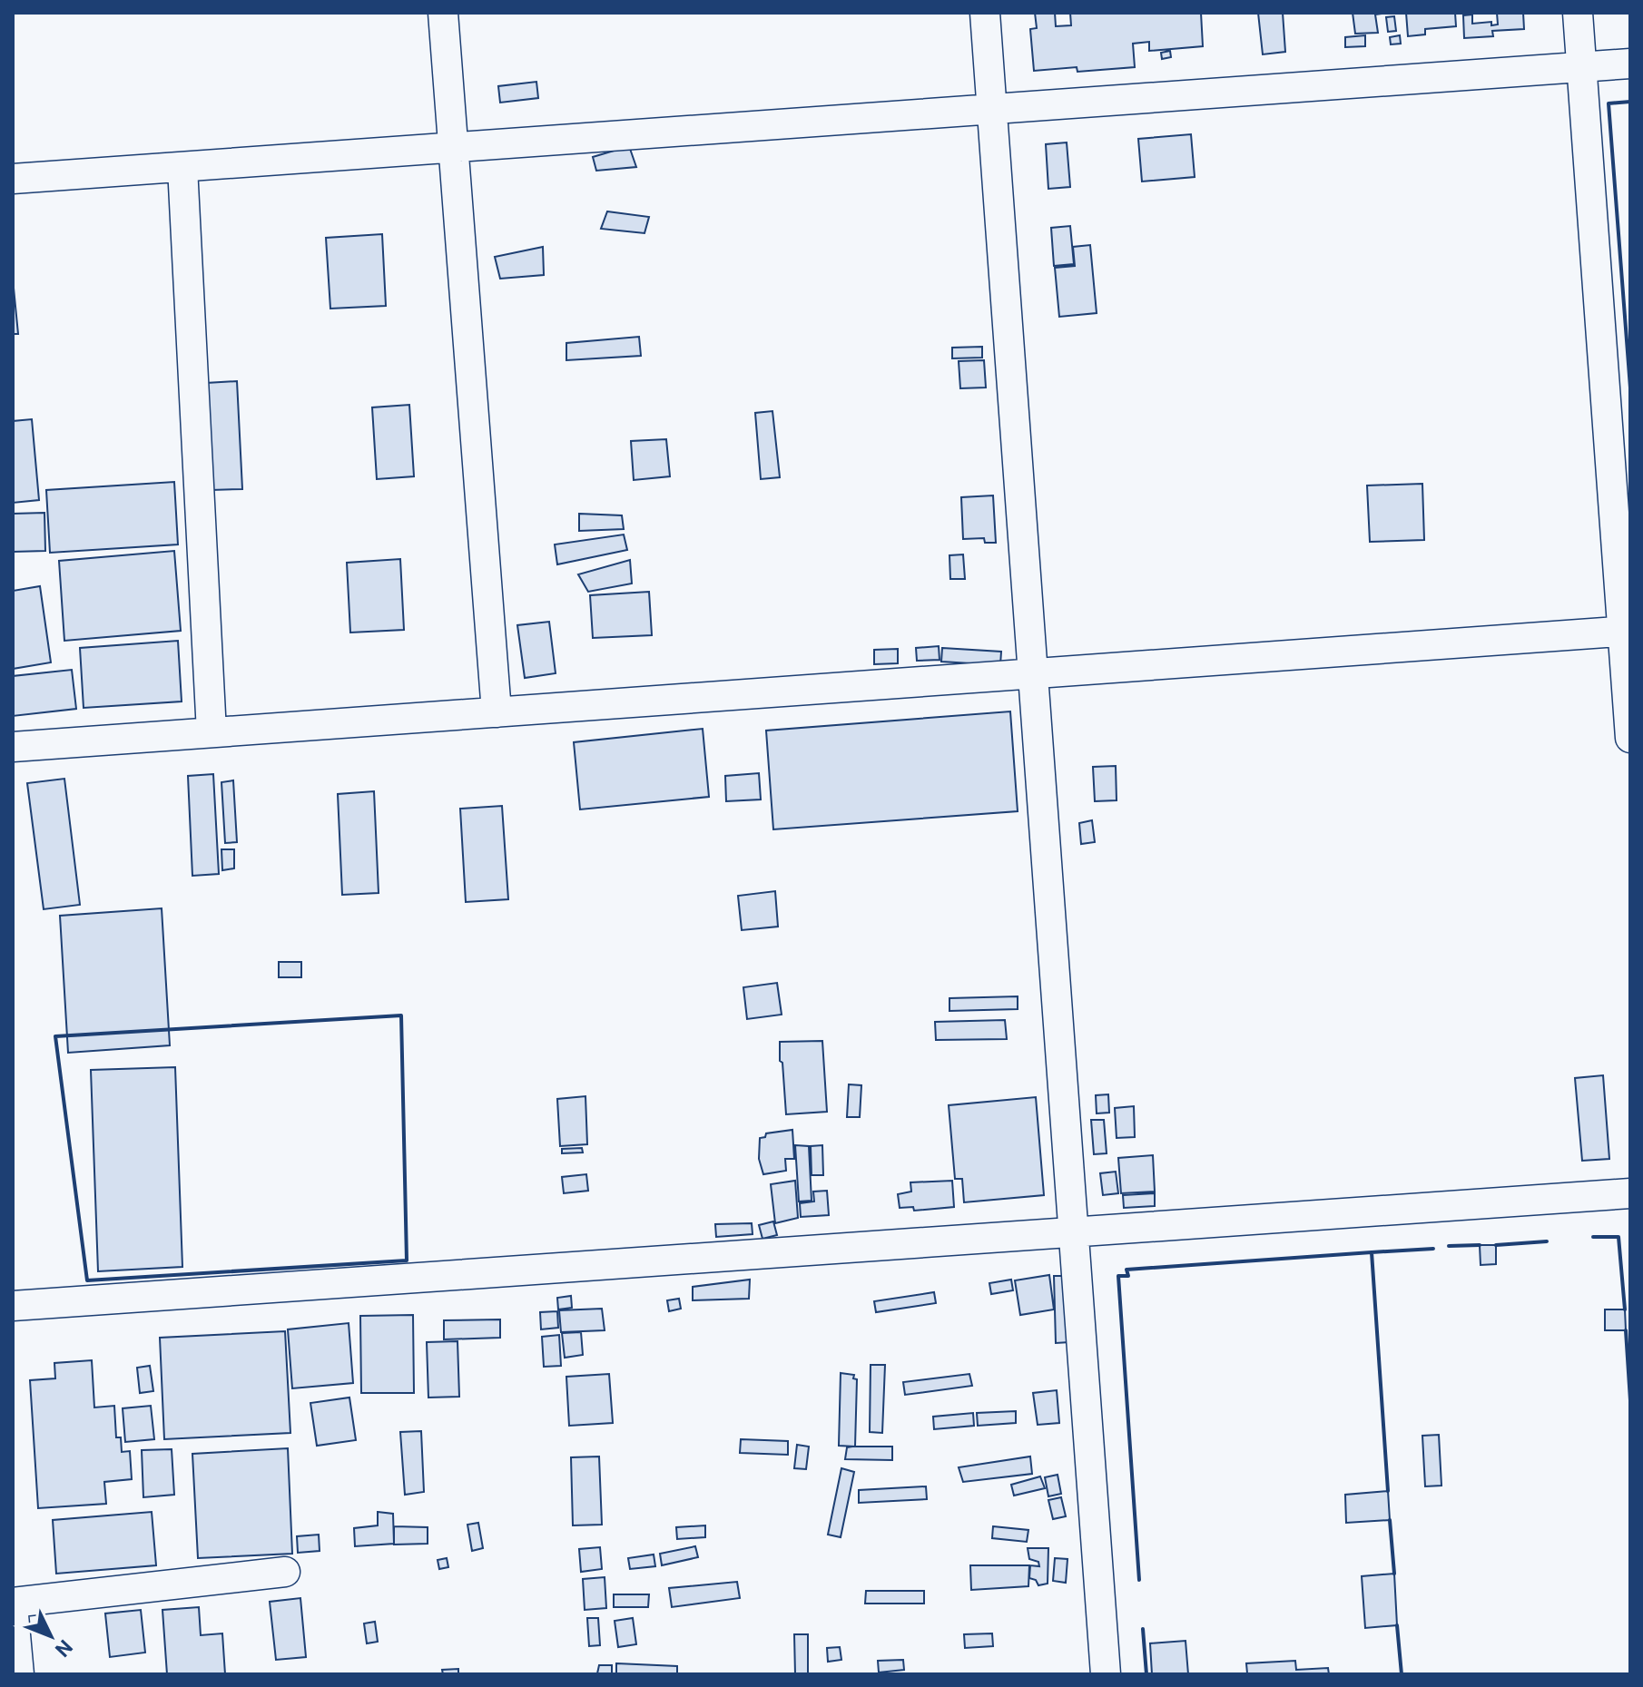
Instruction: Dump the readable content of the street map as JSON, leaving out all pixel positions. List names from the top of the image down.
{
  "north": "bottom right"
}
